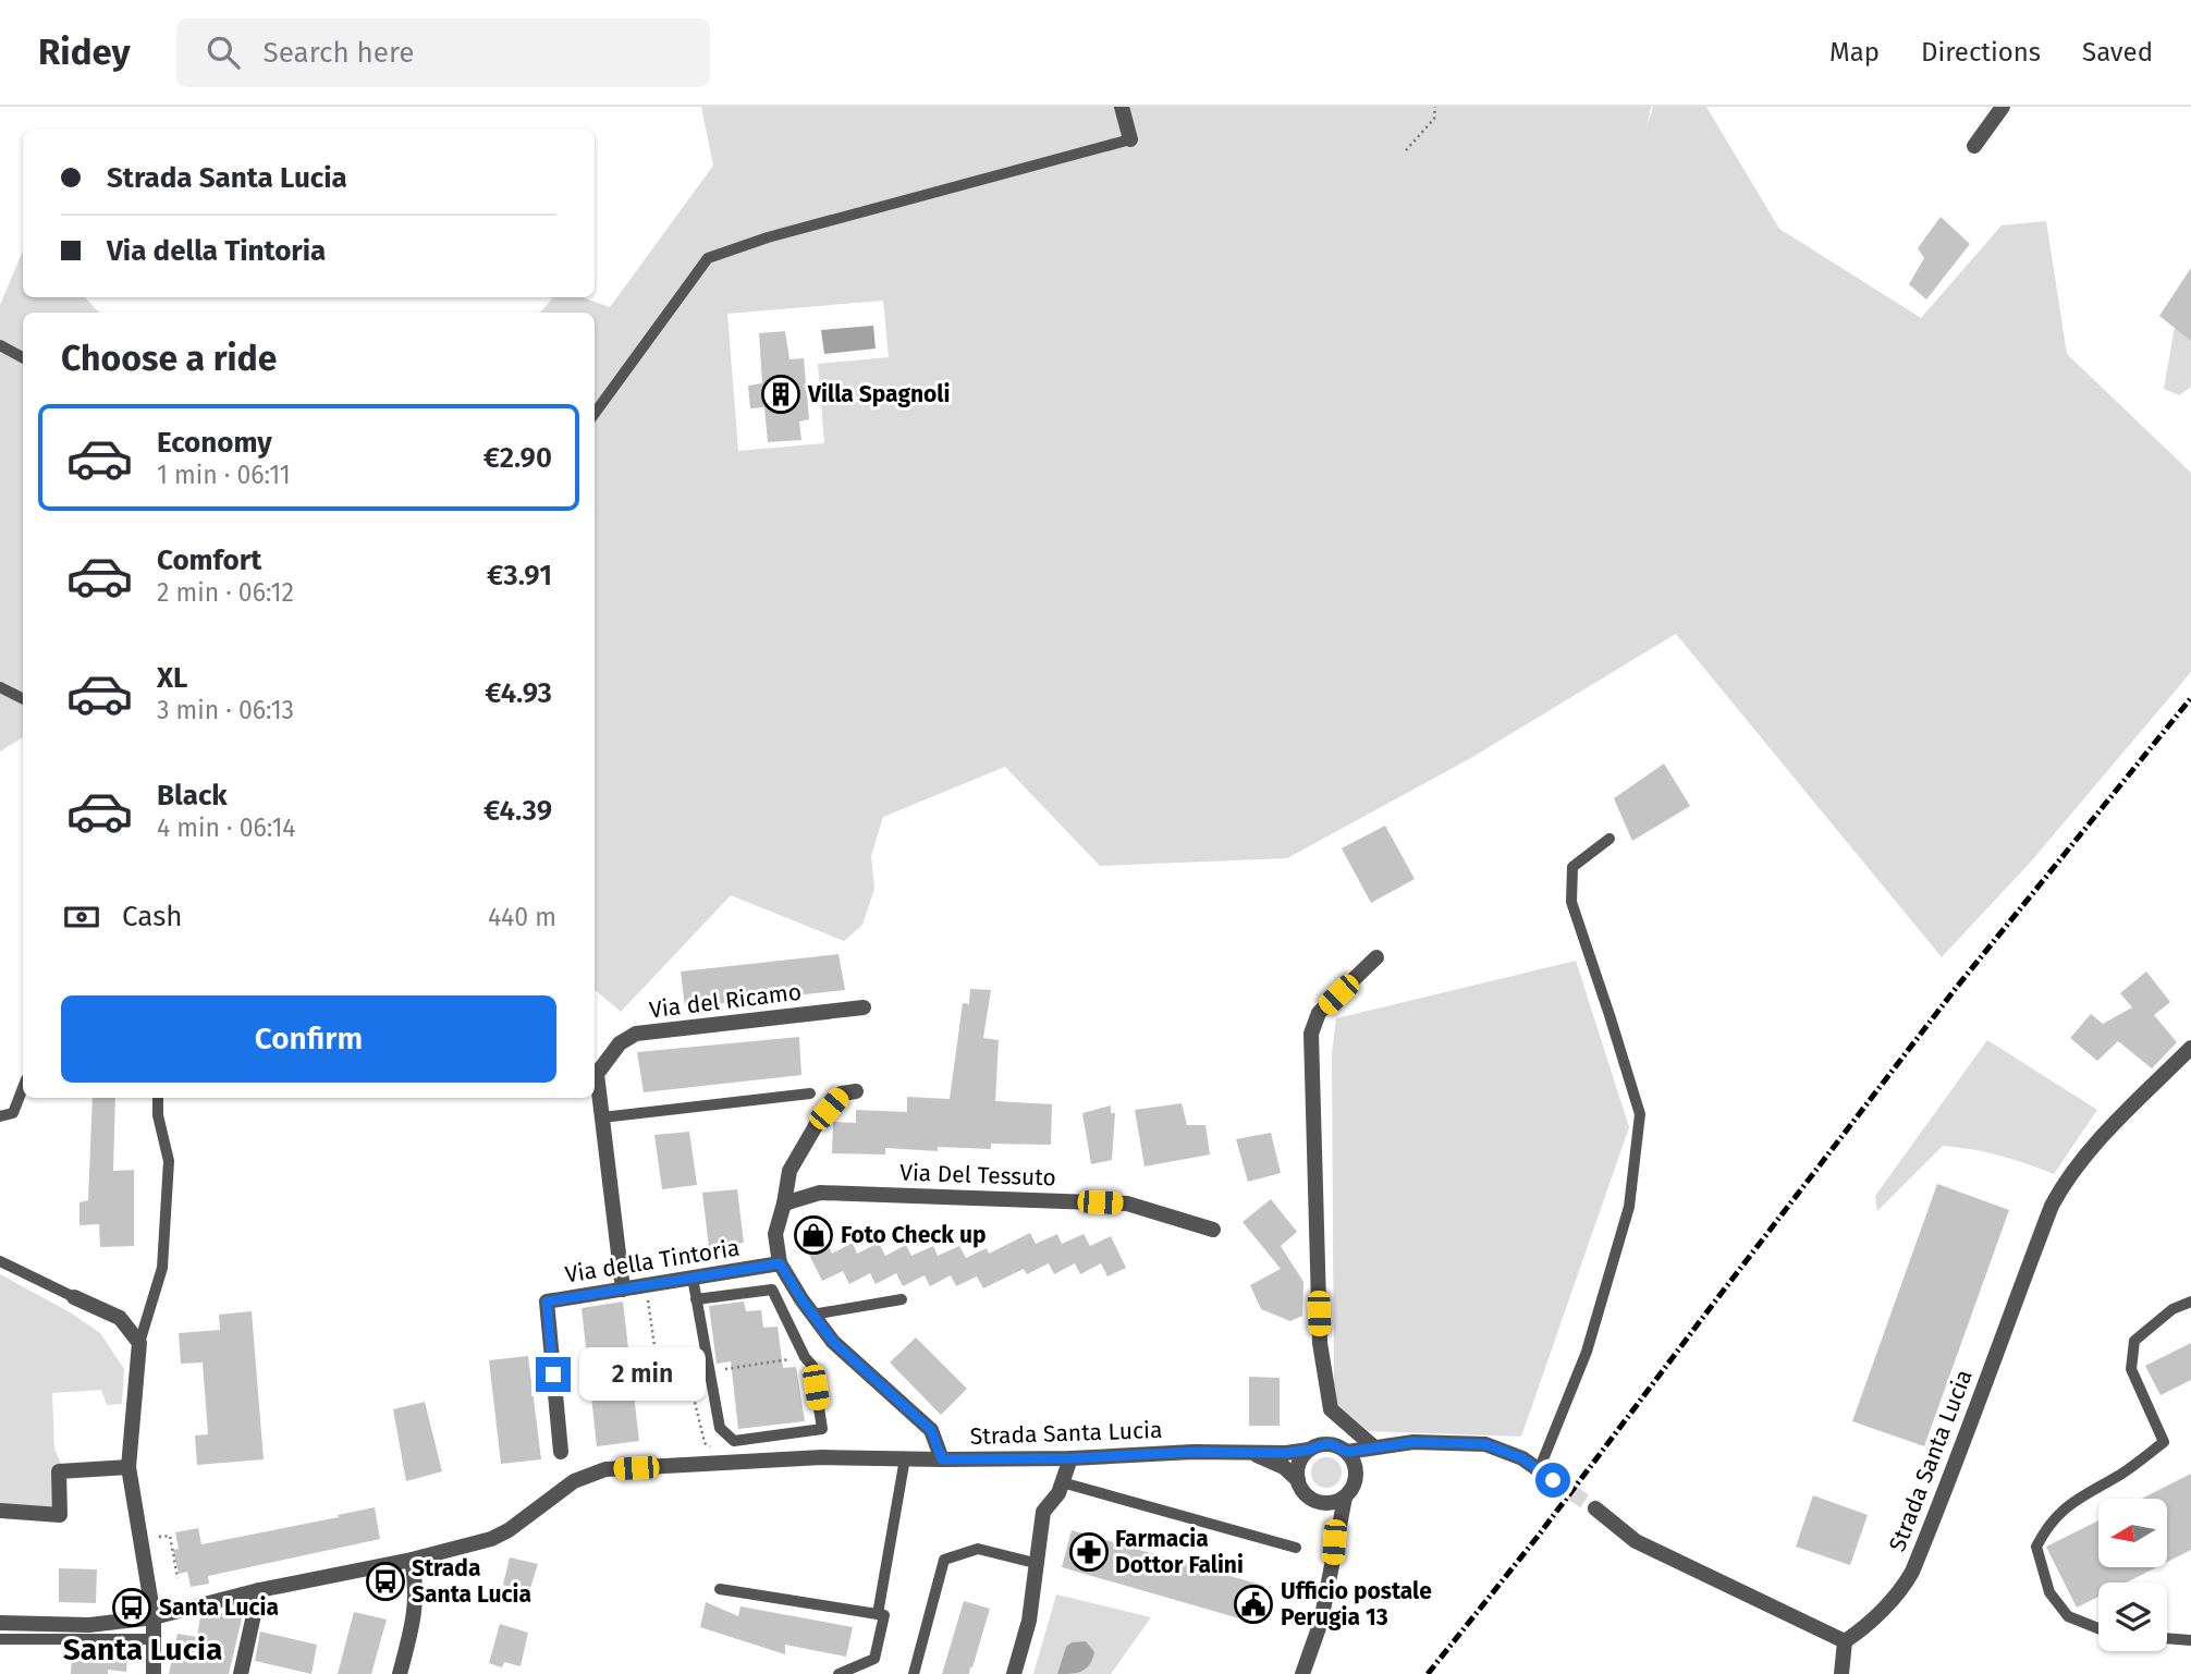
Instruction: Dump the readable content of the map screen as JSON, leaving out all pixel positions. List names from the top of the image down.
{
  "streets": {
    "street": [
      "Via del Ricamo",
      "Via Del Tessuto",
      "Via della Tintoria",
      "Strada Santa Lucia"
    ]
  },
  "crossings": [
    ["Via del Ricamo", "Via della Tintoria"]
  ],
  "districts": ["Santa Lucia"],
  "places": {
    "building": ["Villa Spagnoli"],
    "shop": ["Foto Check up"],
    "pharmacy": ["Farmacia Dottor Falini"],
    "bus stop": ["Strada Santa Lucia", "Santa Lucia"],
    "public building": ["Ufficio postale Perugia 13"]
  },
  "north": "left",
  "page": {
    "header": "Ridey",
    "search": "Search here",
    "nav": ["Map", "Directions", "Saved"],
    "banner": ["Strada Santa Lucia", "Via della Tintoria"],
    "heading": "Choose a ride",
    "list": [
      {
        "name": "Economy",
        "note": "1 min · 06:11",
        "value": "€2.90"
      },
      {
        "name": "Comfort",
        "note": "2 min · 06:12",
        "value": "€3.91"
      },
      {
        "name": "XL",
        "note": "3 min · 06:13",
        "value": "€4.93"
      },
      {
        "name": "Black",
        "note": "4 min · 06:14",
        "value": "€4.39"
      }
    ],
    "pay": ["Cash", "440 m"],
    "buttons": "Confirm",
    "bubble": "2 min"
  }
}
